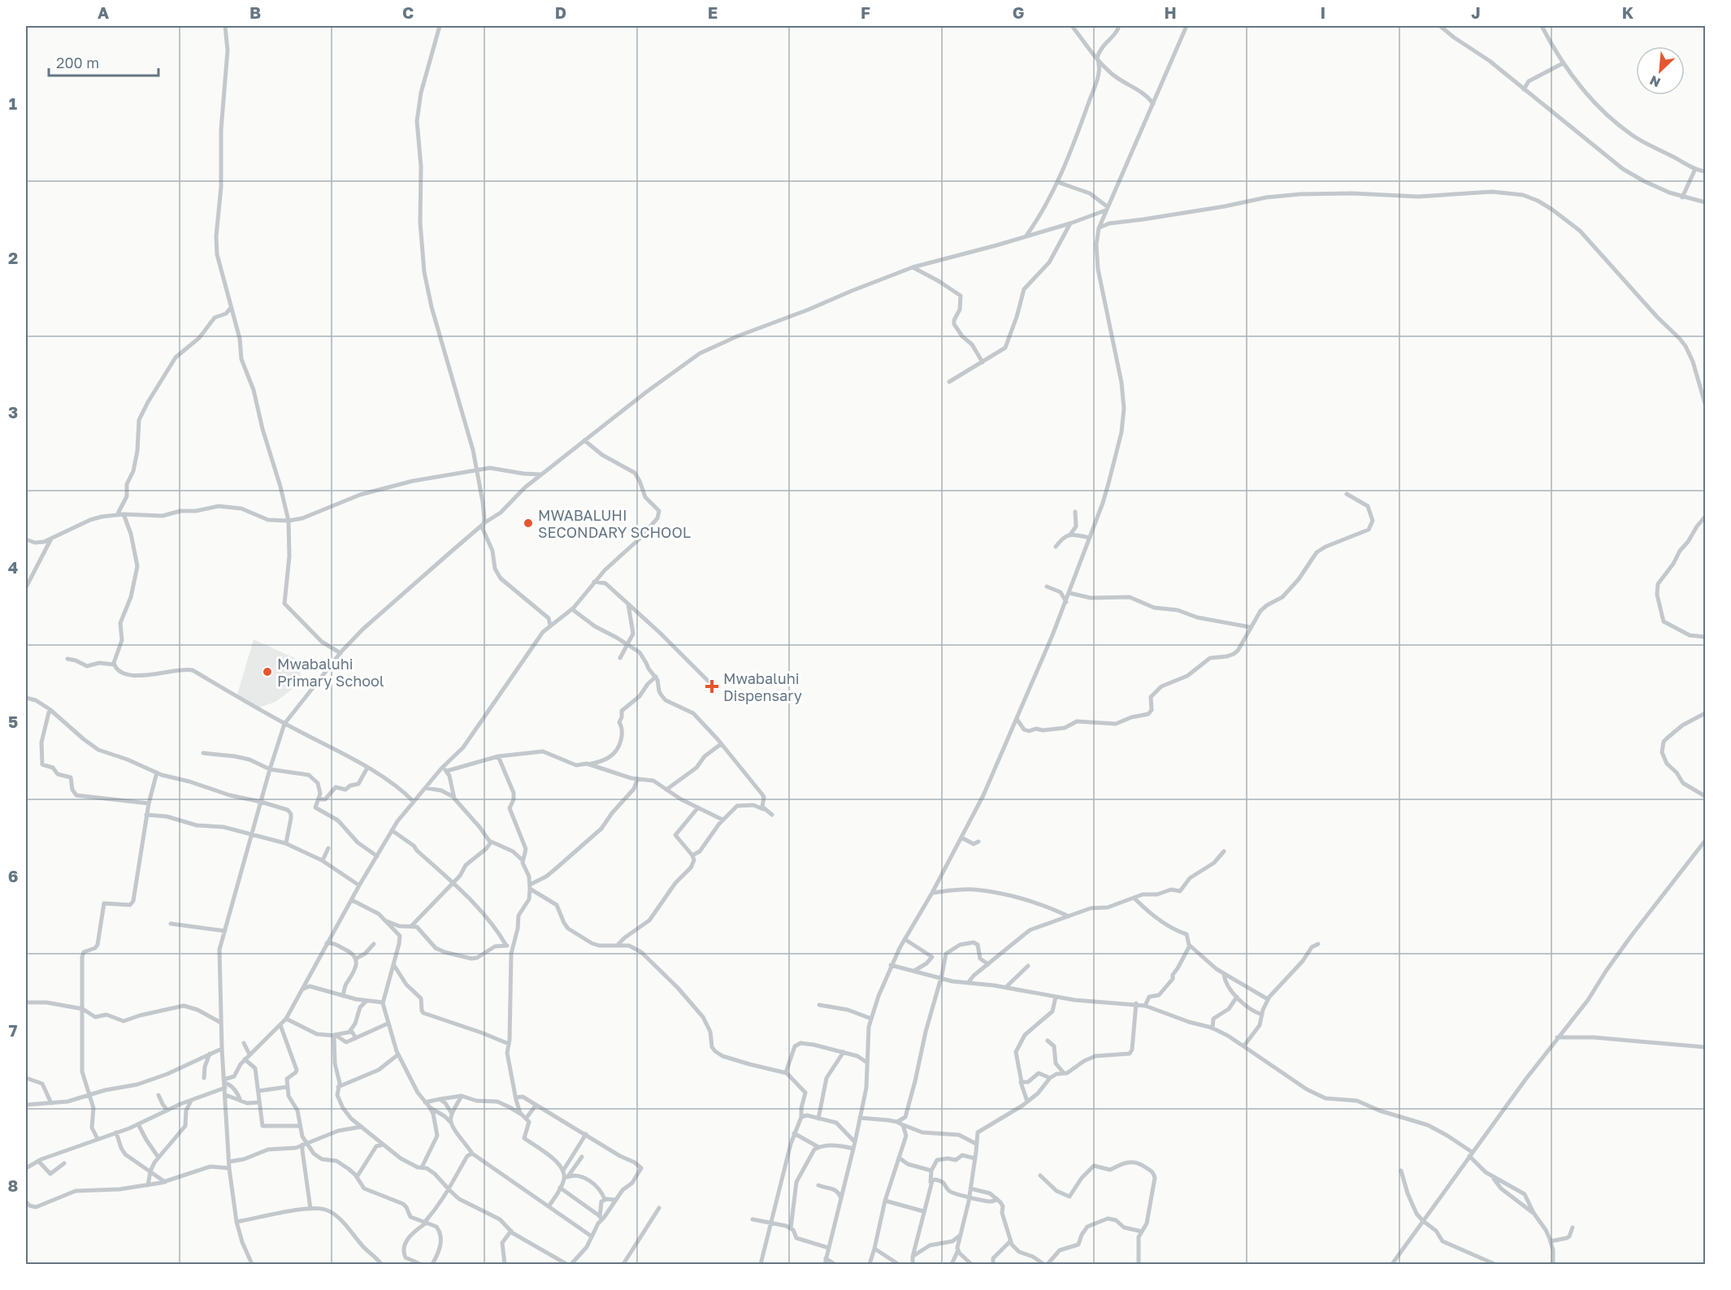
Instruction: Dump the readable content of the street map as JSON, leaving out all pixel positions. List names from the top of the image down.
{
  "places": {
    "other": ["MWABALUHI SECONDARY SCHOOL", "Mwabaluhi Primary School"],
    "health": ["Mwabaluhi Dispensary"]
  },
  "scale_bar": "200 m",
  "north": "bottom left",
  "grid": {
    "columns": [
      "A",
      "B",
      "C",
      "D",
      "E",
      "F",
      "G",
      "H",
      "I",
      "J",
      "K"
    ],
    "rows": [
      "1",
      "2",
      "3",
      "4",
      "5",
      "6",
      "7",
      "8"
    ]
  }
}
